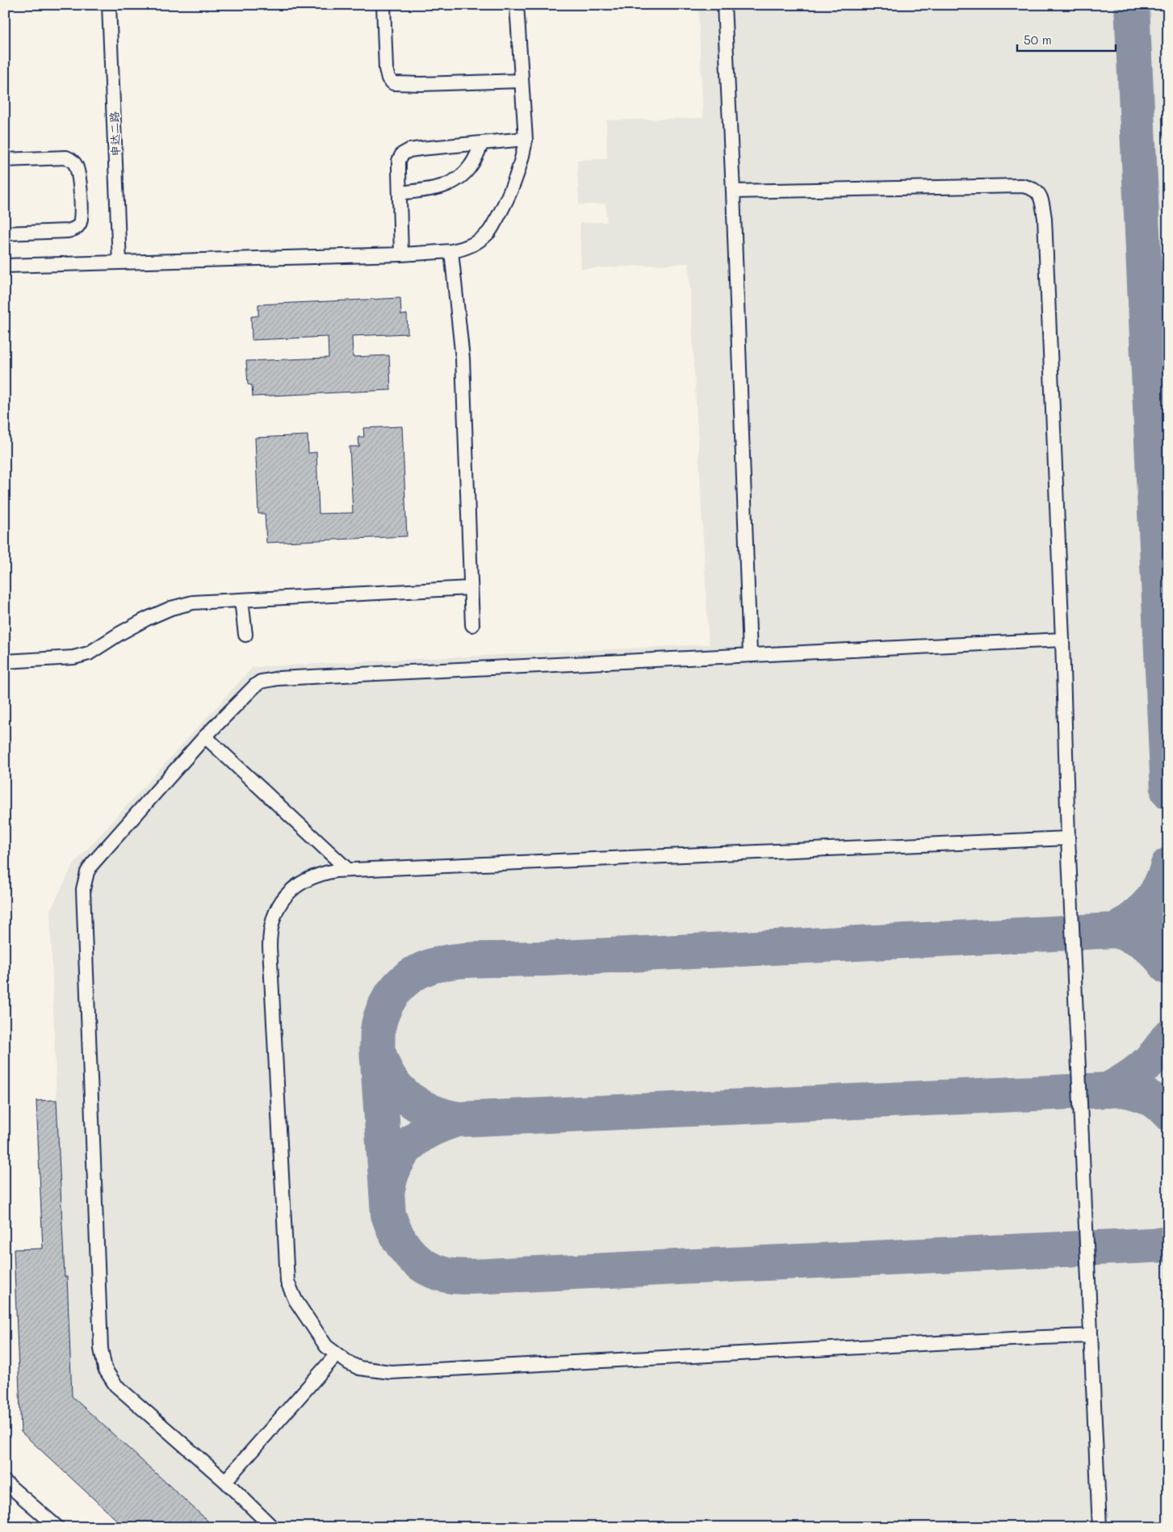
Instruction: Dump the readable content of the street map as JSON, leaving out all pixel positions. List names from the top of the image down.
{
  "streets": {
    "street": ["申达二路"]
  },
  "scale_bar": "50 m"
}
